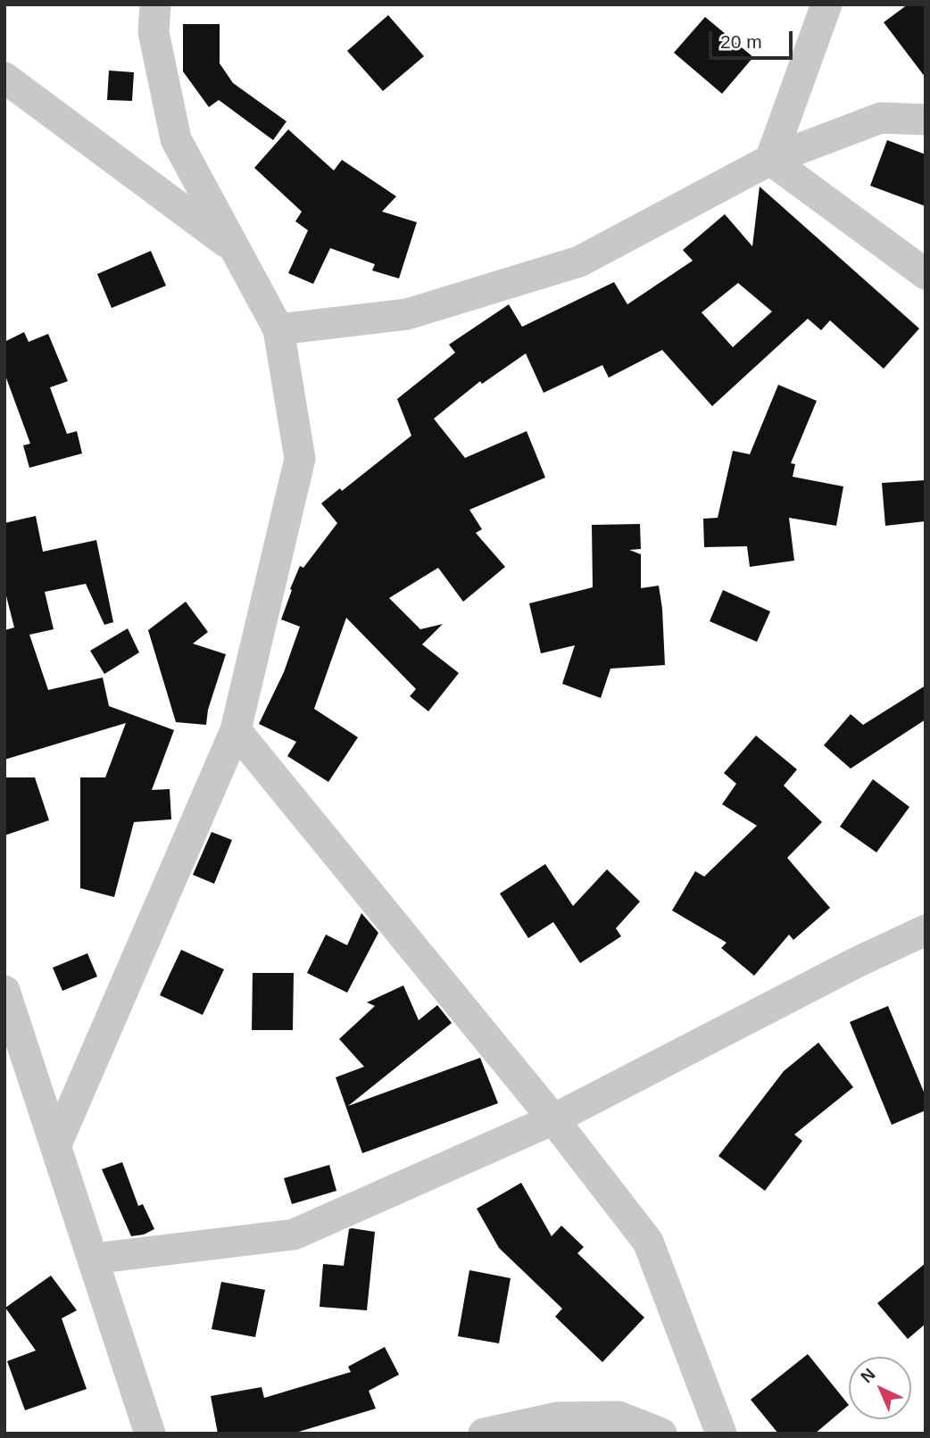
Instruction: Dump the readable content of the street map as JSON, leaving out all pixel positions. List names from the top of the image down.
{
  "scale_bar": "20 m",
  "north": "top left"
}
